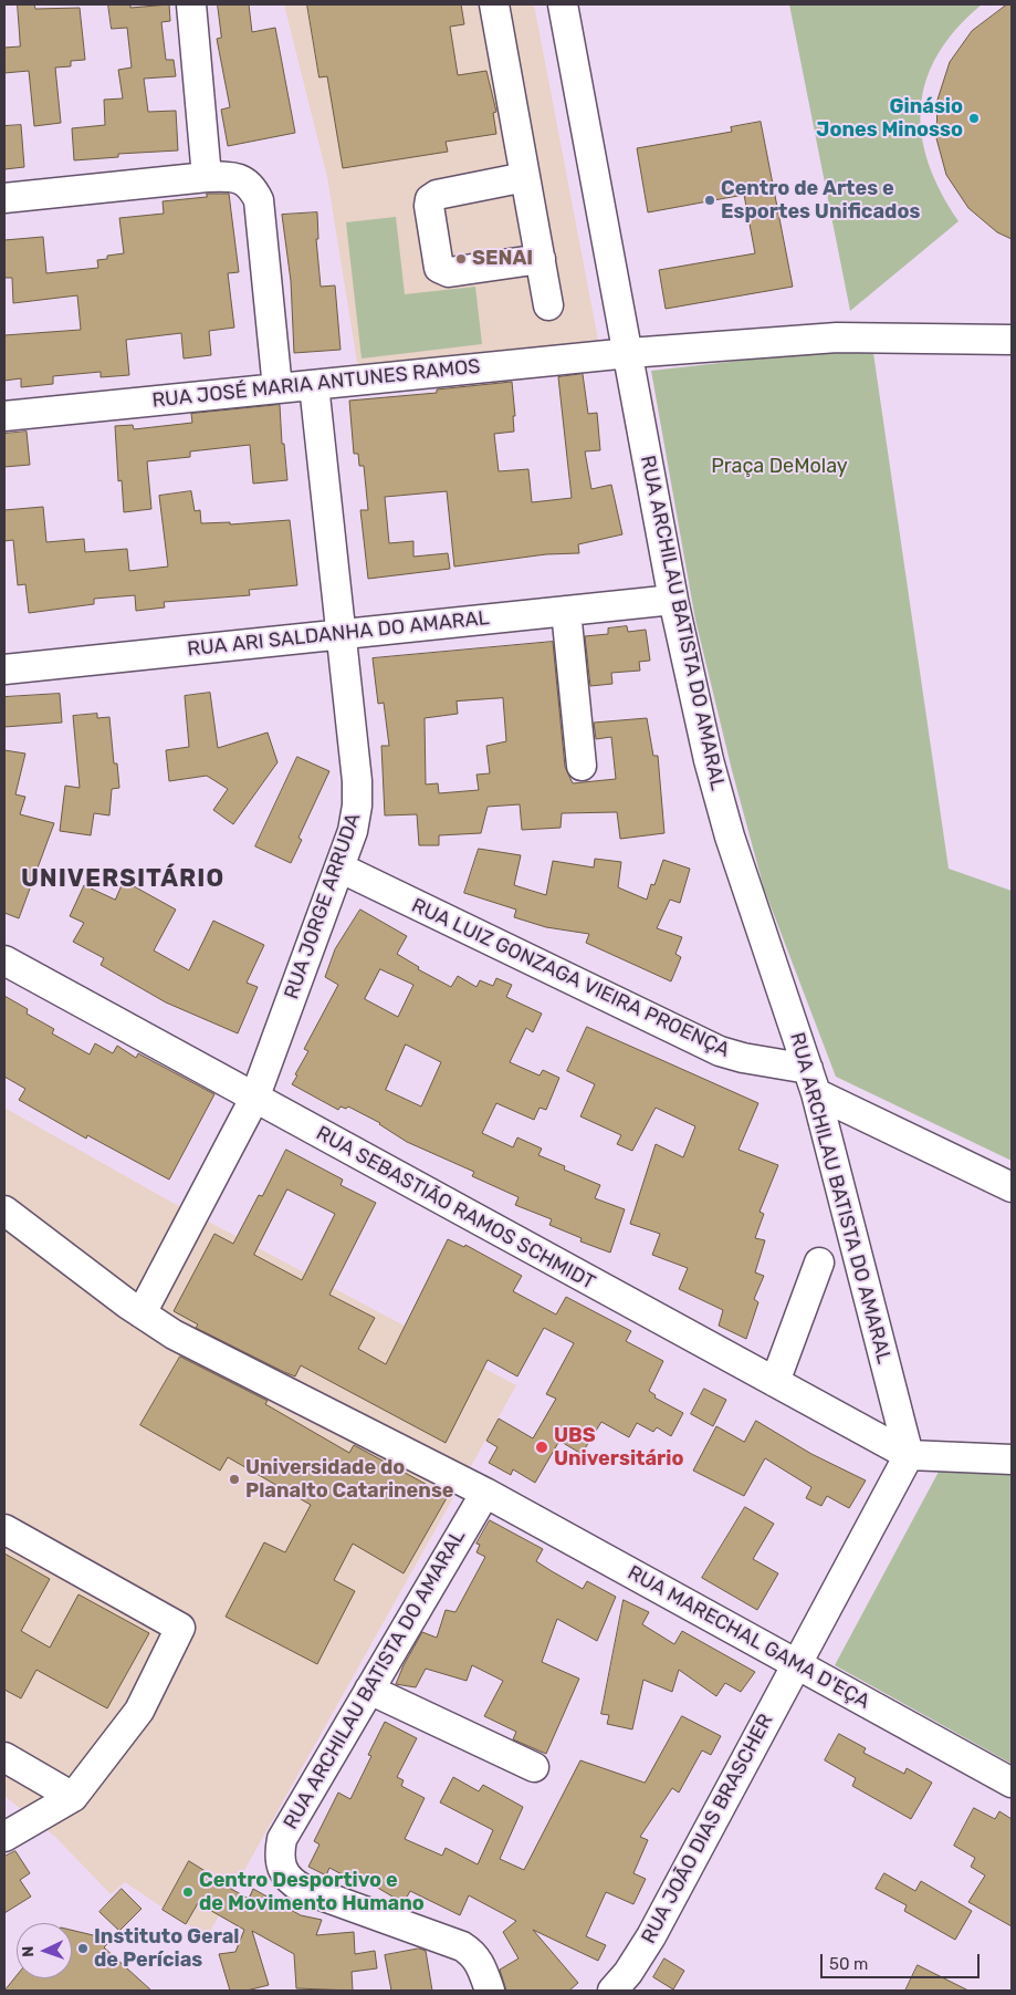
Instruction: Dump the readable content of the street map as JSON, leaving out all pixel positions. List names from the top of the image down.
{
  "streets": {
    "street": [
      "RUA JOSÉ MARIA ANTUNES RAMOS",
      "RUA ARCHILAU BATISTA DO AMARAL",
      "RUA ARI SALDANHA DO AMARAL",
      "RUA JORGE ARRUDA",
      "RUA LUIZ GONZAGA VIEIRA PROENÇA",
      "RUA SEBASTIÃO RAMOS SCHMIDT",
      "RUA MARECHAL GAMA D'EÇA",
      "RUA JOÃO DIAS BRASCHER"
    ]
  },
  "crossings": [
    ["RUA JOSÉ MARIA ANTUNES RAMOS", "RUA ARCHILAU BATISTA DO AMARAL"],
    ["RUA JOSÉ MARIA ANTUNES RAMOS", "RUA JORGE ARRUDA"],
    ["RUA ARCHILAU BATISTA DO AMARAL", "RUA ARI SALDANHA DO AMARAL"],
    ["RUA ARCHILAU BATISTA DO AMARAL", "RUA LUIZ GONZAGA VIEIRA PROENÇA"],
    ["RUA ARCHILAU BATISTA DO AMARAL", "RUA SEBASTIÃO RAMOS SCHMIDT"],
    ["RUA ARCHILAU BATISTA DO AMARAL", "RUA MARECHAL GAMA D'EÇA"],
    ["RUA ARCHILAU BATISTA DO AMARAL", "RUA JOÃO DIAS BRASCHER"],
    ["RUA ARI SALDANHA DO AMARAL", "RUA JORGE ARRUDA"],
    ["RUA JORGE ARRUDA", "RUA LUIZ GONZAGA VIEIRA PROENÇA"],
    ["RUA JORGE ARRUDA", "RUA SEBASTIÃO RAMOS SCHMIDT"],
    ["RUA JORGE ARRUDA", "RUA MARECHAL GAMA D'EÇA"],
    ["RUA SEBASTIÃO RAMOS SCHMIDT", "RUA JOÃO DIAS BRASCHER"],
    ["RUA MARECHAL GAMA D'EÇA", "RUA JOÃO DIAS BRASCHER"]
  ],
  "districts": ["UNIVERSITÁRIO"],
  "parks": ["Praça DeMolay"],
  "places": [
    "Ginásio Jones Minosso",
    "Centro de Artes e Esportes Unificados",
    "SENAI",
    "UBS Universitário",
    "Universidade do Planalto Catarinense",
    "Centro Desportivo e de Movimento Humano",
    "Instituto Geral de Perícias"
  ],
  "scale_bar": "50 m",
  "north": "left"
}
